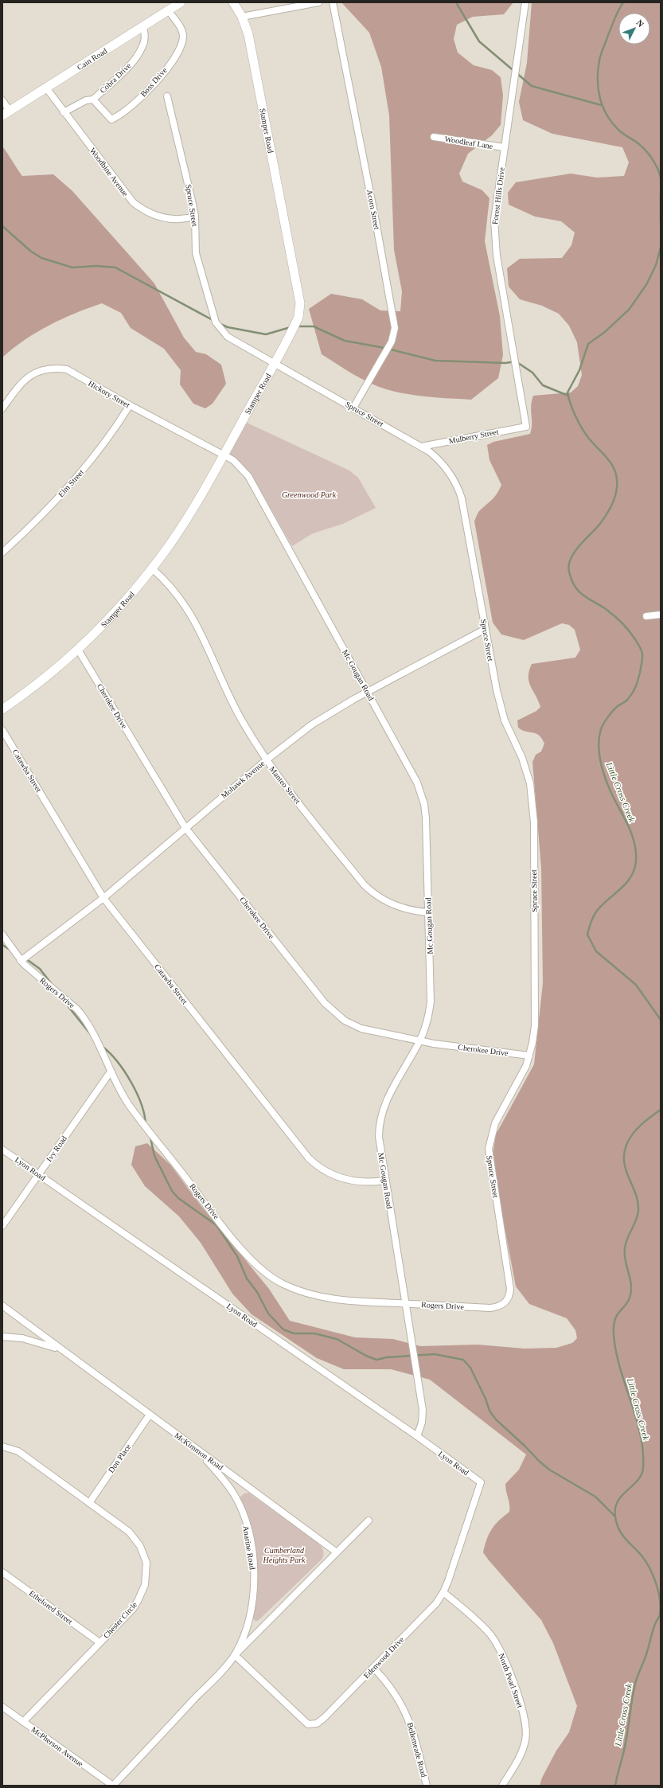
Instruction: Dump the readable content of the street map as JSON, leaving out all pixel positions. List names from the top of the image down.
{
  "streets": {
    "street": [
      "Cain Road",
      "Cobra Drive",
      "Boss Drive",
      "Stamper Road",
      "Woodleaf Lane",
      "Woodbine Avenue",
      "Forest Hills Drive",
      "Spruce Street",
      "Acorn Street",
      "Hickory Street",
      "Mulberry Street",
      "Elm Street",
      "Mc Gougan Road",
      "Cherokee Drive",
      "Catawba Street",
      "Mohawk Avenue",
      "Manteo Street",
      "Rogers Drive",
      "Ivy Road",
      "Lyon Road",
      "McKimmon Road",
      "Don Place",
      "Anarine Road",
      "Ethelored Street",
      "Chester Circle",
      "Edenwood Drive",
      "North Pearl Street",
      "McPherson Avenue",
      "Bellemeade Road"
    ]
  },
  "crossings": [
    ["Cain Road", "Cobra Drive"],
    ["Cain Road", "Boss Drive"],
    ["Cain Road", "Woodbine Avenue"],
    ["Cobra Drive", "Boss Drive"],
    ["Cobra Drive", "Woodbine Avenue"],
    ["Stamper Road", "Spruce Street"],
    ["Stamper Road", "Hickory Street"],
    ["Stamper Road", "Mc Gougan Road"],
    ["Stamper Road", "Cherokee Drive"],
    ["Stamper Road", "Manteo Street"],
    ["Woodleaf Lane", "Forest Hills Drive"],
    ["Woodbine Avenue", "Spruce Street"],
    ["Forest Hills Drive", "Mulberry Street"],
    ["Spruce Street", "Acorn Street"],
    ["Spruce Street", "Mulberry Street"],
    ["Spruce Street", "Cherokee Drive"],
    ["Spruce Street", "Mohawk Avenue"],
    ["Spruce Street", "Rogers Drive"],
    ["Hickory Street", "Elm Street"],
    ["Hickory Street", "Mc Gougan Road"],
    ["Mc Gougan Road", "Cherokee Drive"],
    ["Mc Gougan Road", "Catawba Street"],
    ["Mc Gougan Road", "Mohawk Avenue"],
    ["Mc Gougan Road", "Manteo Street"],
    ["Mc Gougan Road", "Rogers Drive"],
    ["Mc Gougan Road", "Lyon Road"],
    ["Cherokee Drive", "Mohawk Avenue"],
    ["Catawba Street", "Mohawk Avenue"],
    ["Mohawk Avenue", "Manteo Street"],
    ["Mohawk Avenue", "Rogers Drive"],
    ["Rogers Drive", "Ivy Road"],
    ["Ivy Road", "Lyon Road"],
    ["Lyon Road", "Edenwood Drive"],
    ["McKimmon Road", "Don Place"],
    ["McKimmon Road", "Anarine Road"],
    ["Don Place", "Chester Circle"],
    ["Anarine Road", "Edenwood Drive"],
    ["Anarine Road", "McPherson Avenue"],
    ["Ethelored Street", "Chester Circle"],
    ["Chester Circle", "McPherson Avenue"],
    ["Edenwood Drive", "North Pearl Street"],
    ["Edenwood Drive", "Bellemeade Road"]
  ],
  "water": ["Little Cross Creek"],
  "parks": ["Greenwood Park", "Cumberland Heights Park"],
  "north": "top right"
}
